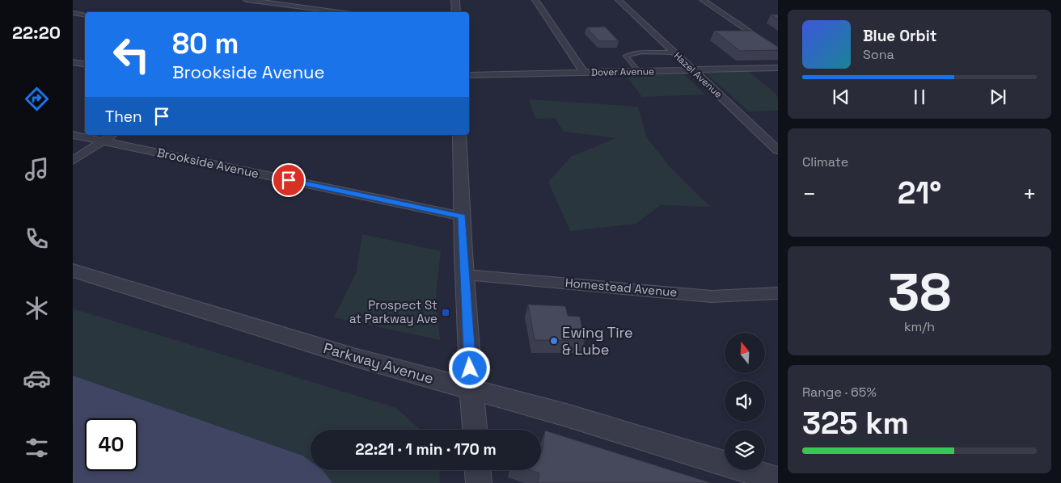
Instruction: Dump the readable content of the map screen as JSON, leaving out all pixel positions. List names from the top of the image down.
{
  "streets": {
    "street": [
      "Dover Avenue",
      "Hazel Avenue",
      "Brookside Avenue",
      "Homestead Avenue",
      "Parkway Avenue"
    ]
  },
  "crossings": [
    ["Dover Avenue", "Hazel Avenue"]
  ],
  "places": {
    "transit": ["Prospect St at Parkway Ave"],
    "other": ["Ewing Tire & Lube"]
  },
  "north": "top",
  "page": {
    "tabs": "22:20",
    "turn": ["80 m", "Brookside Avenue"],
    "song": ["Blue Orbit", "Sona"],
    "then": "Then",
    "tile": [
      "Climate",
      ["38", "km/h"],
      ["Range · 65%", "325 km"]
    ],
    "heat": ["−", "21°", "+"],
    "limit": "40",
    "trip": "22:21 · 1 min · 170 m"
  }
}
